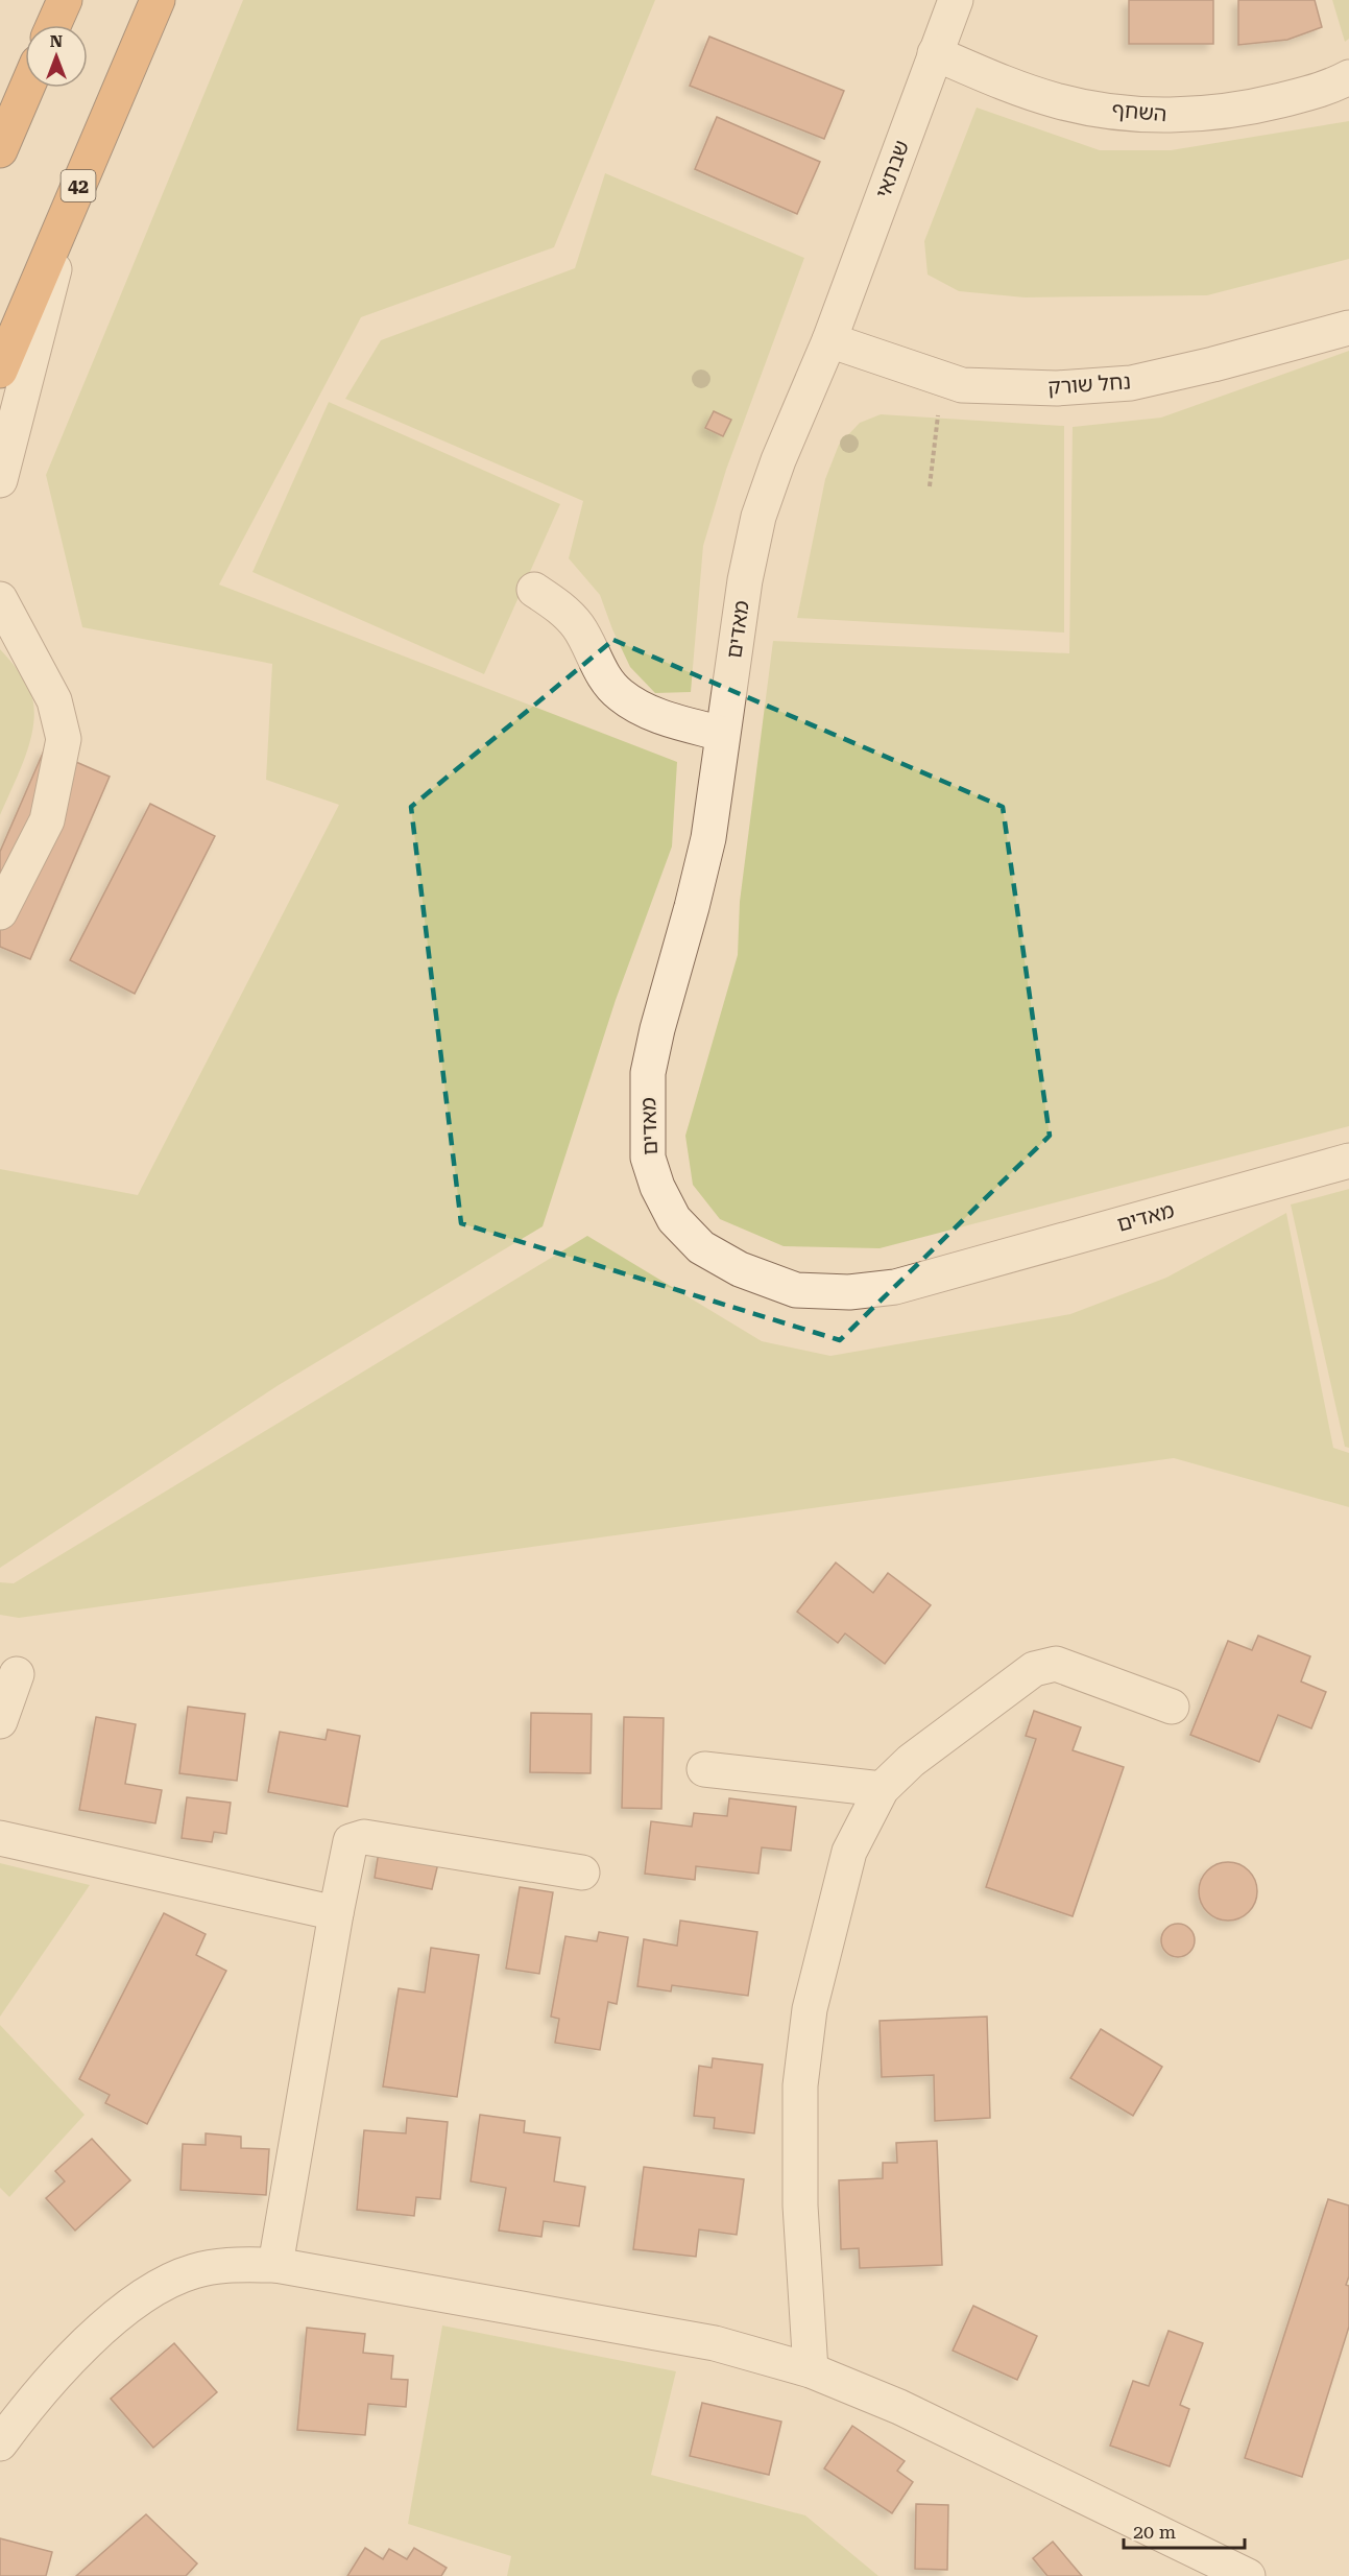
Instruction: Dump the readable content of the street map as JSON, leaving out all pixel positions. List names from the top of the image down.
{
  "streets": {
    "highway": ["42"],
    "street": [
      "השחף",
      "שבתאי",
      "נחל שורק",
      "מאדים"
    ]
  },
  "crossings": [
    ["השחף", "שבתאי"],
    ["שבתאי", "נחל שורק"],
    ["שבתאי", "מאדים"],
    ["נחל שורק", "מאדים"]
  ],
  "scale_bar": "20 m",
  "north": "top"
}
